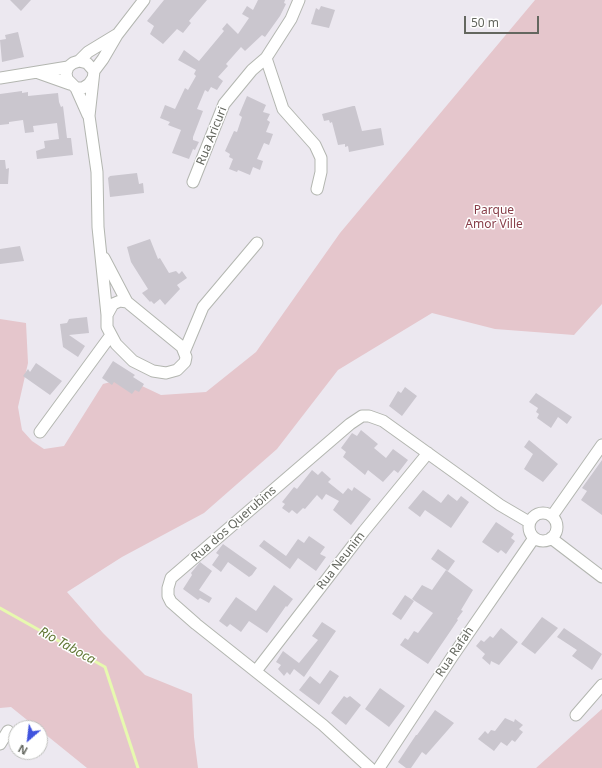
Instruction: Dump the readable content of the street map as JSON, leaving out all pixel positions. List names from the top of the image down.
{
  "streets": {
    "street": [
      "Rua Aricuri",
      "Rua dos Querubins",
      "Rua Neunim",
      "Rua Rafah"
    ]
  },
  "crossings": [
    ["Rua dos Querubins", "Rua Neunim"],
    ["Rua dos Querubins", "Rua Rafah"]
  ],
  "water": ["Rio Taboca"],
  "parks": ["Parque Amor Ville"],
  "scale_bar": "50 m",
  "north": "bottom left"
}
